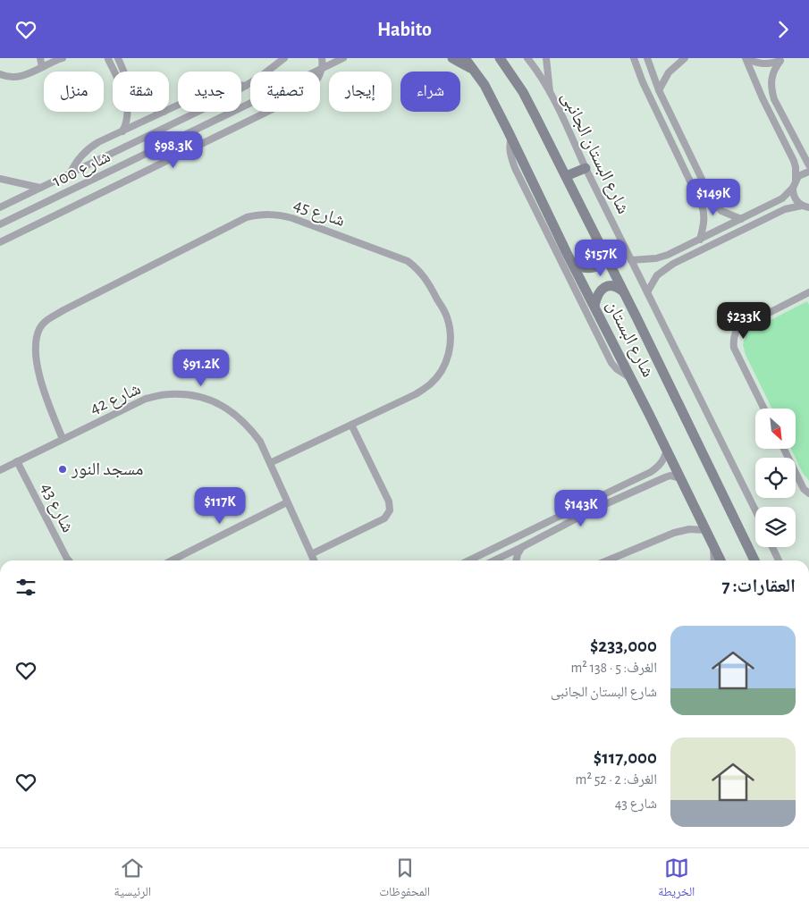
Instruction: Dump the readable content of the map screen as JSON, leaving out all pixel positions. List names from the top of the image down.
{
  "streets": {
    "street": [
      "شارع البستان الجانبى",
      "شارع 100",
      "شارع 45",
      "شارع البستان",
      "شارع 42",
      "شارع 43"
    ]
  },
  "crossings": [
    ["شارع 45", "شارع 42"],
    ["شارع 42", "شارع 43"]
  ],
  "places": ["مسجد النور"],
  "north": "bottom right",
  "page": {
    "header": "Habito",
    "chip": [
      "شراء",
      "إيجار",
      "تصفية",
      "جديد",
      "شقة",
      "منزل"
    ],
    "price": [
      "$98.3K",
      "$149K",
      "$157K",
      "$233K",
      "$91.2K",
      "$117K",
      "$143K"
    ],
    "heading": "العقارات: 7",
    "list": [
      {
        "name": "$233,000",
        "note": "الغرف: 5 · 138 m² · شارع البستان الجانبى"
      },
      {
        "name": "$117,000",
        "note": "الغرف: 2 · 52 m² · شارع 43"
      }
    ],
    "tabs": ["الخريطة", "المحفوظات", "الرئيسية"]
  }
}
